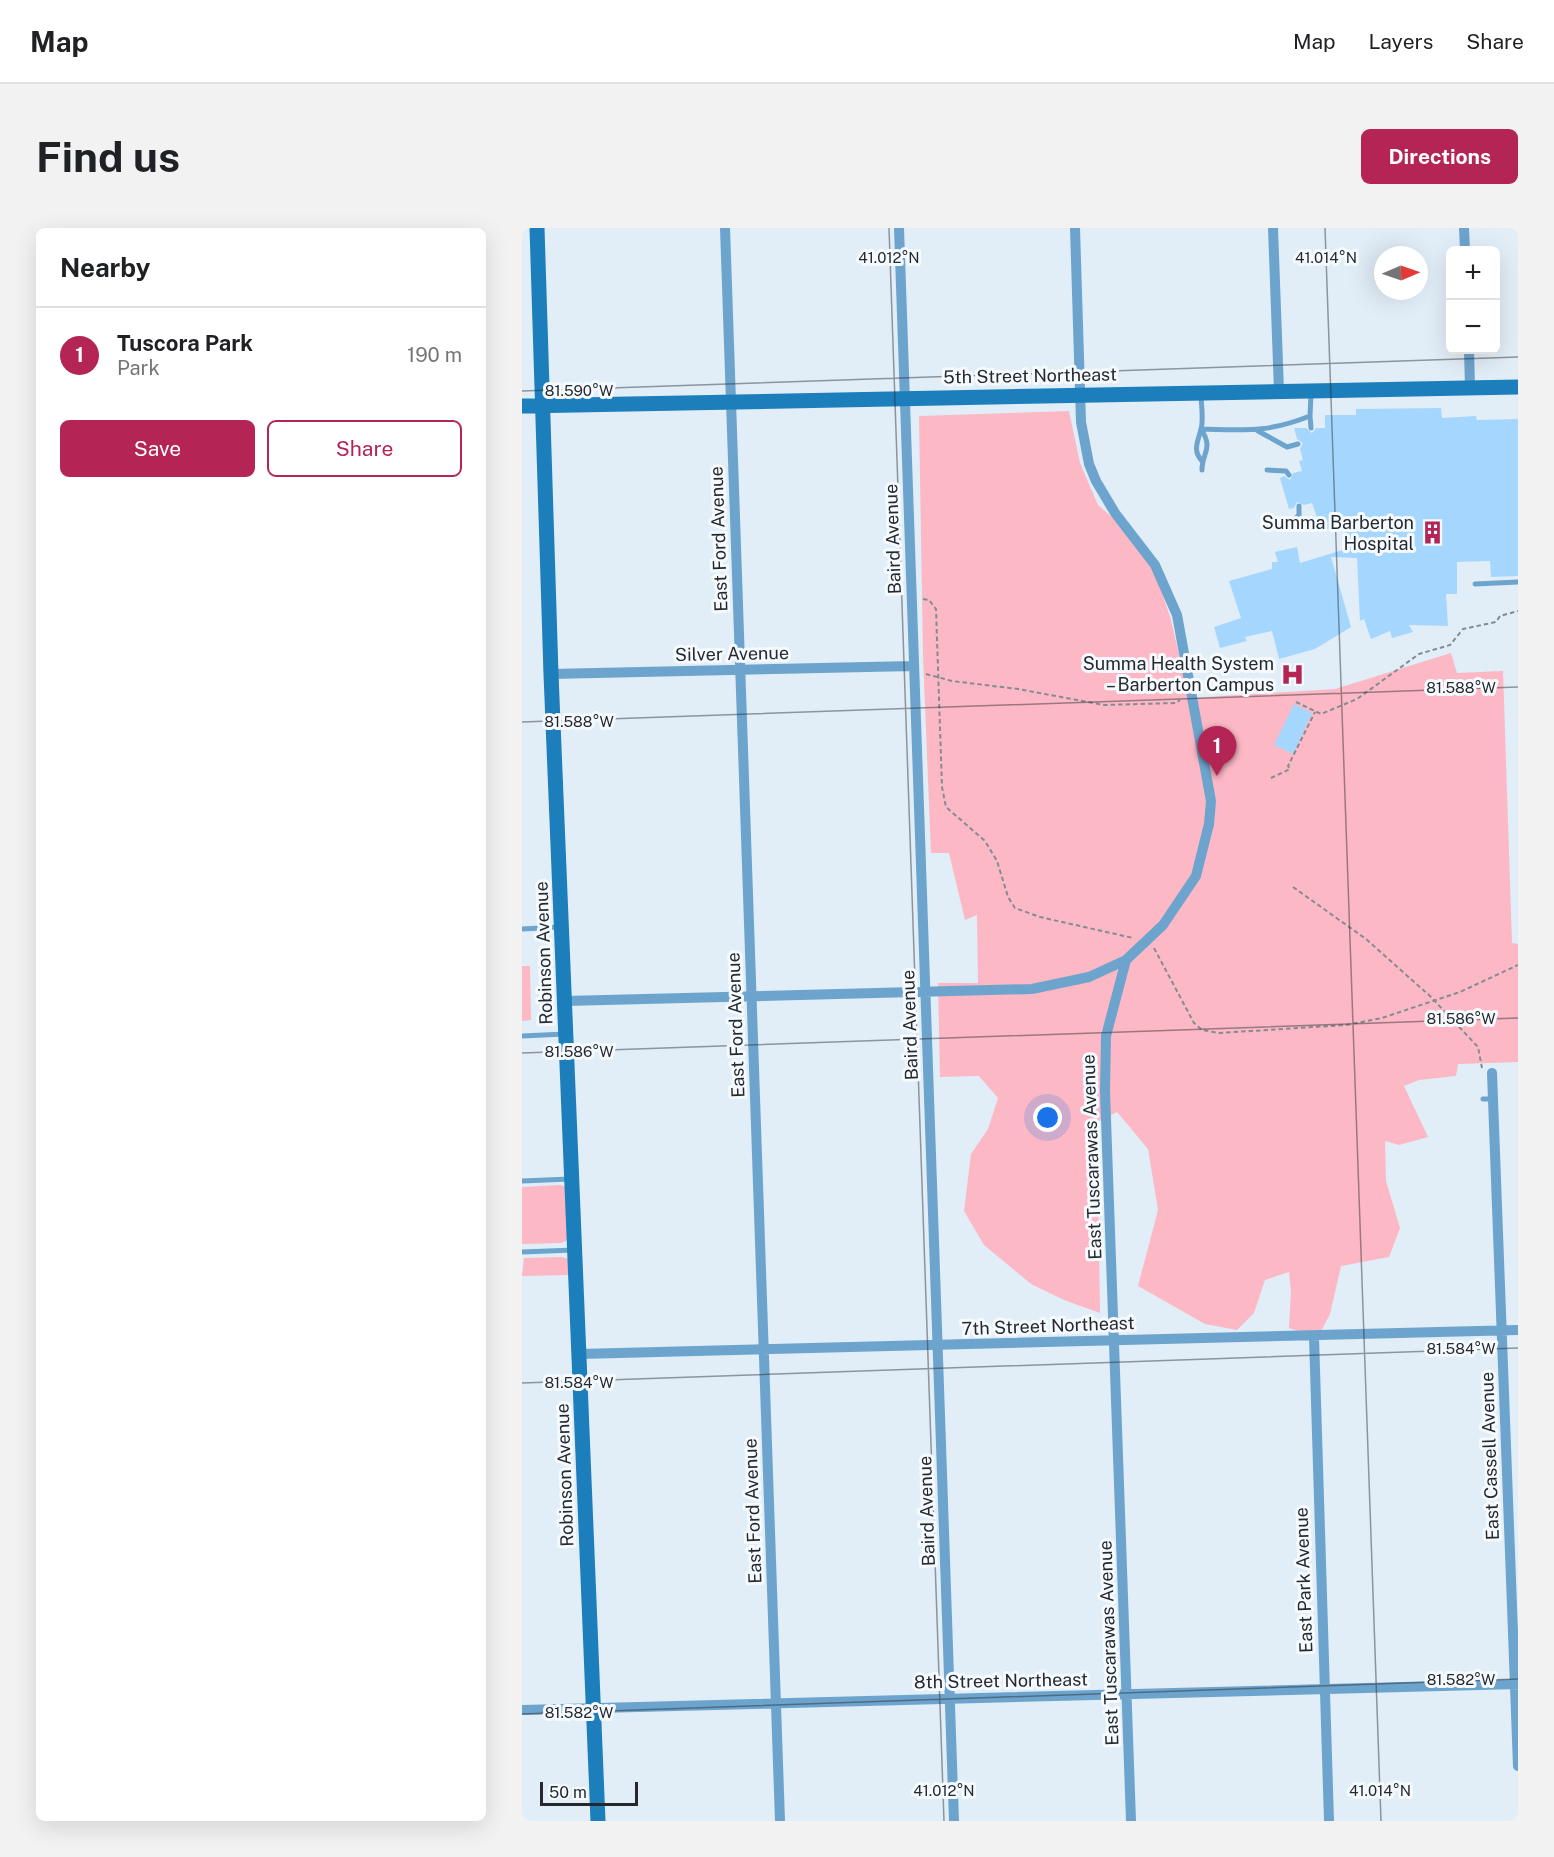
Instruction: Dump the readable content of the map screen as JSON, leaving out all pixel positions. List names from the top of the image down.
{
  "streets": {
    "main road": ["5th Street Northeast", "Robinson Avenue"],
    "street": [
      "East Ford Avenue",
      "Baird Avenue",
      "Silver Avenue",
      "East Tuscarawas Avenue",
      "7th Street Northeast",
      "East Cassell Avenue",
      "East Park Avenue",
      "8th Street Northeast"
    ]
  },
  "crossings": [
    ["5th Street Northeast", "East Ford Avenue"],
    ["5th Street Northeast", "Baird Avenue"],
    ["5th Street Northeast", "Robinson Avenue"],
    ["East Ford Avenue", "Silver Avenue"],
    ["East Ford Avenue", "7th Street Northeast"],
    ["East Ford Avenue", "8th Street Northeast"],
    ["Baird Avenue", "Silver Avenue"],
    ["Baird Avenue", "7th Street Northeast"],
    ["Baird Avenue", "8th Street Northeast"],
    ["Silver Avenue", "Robinson Avenue"],
    ["Robinson Avenue", "7th Street Northeast"],
    ["Robinson Avenue", "8th Street Northeast"],
    ["East Tuscarawas Avenue", "7th Street Northeast"],
    ["East Tuscarawas Avenue", "8th Street Northeast"],
    ["7th Street Northeast", "East Cassell Avenue"],
    ["7th Street Northeast", "East Park Avenue"],
    ["East Cassell Avenue", "8th Street Northeast"],
    ["East Park Avenue", "8th Street Northeast"]
  ],
  "places": {
    "building": ["Summa Barberton Hospital"],
    "hospital": ["Summa Health System – Barberton Campus"]
  },
  "scale_bar": "50 m",
  "north": "right",
  "page": {
    "header": "Map",
    "nav": ["Map", "Layers", "Share"],
    "buttons": [
      "Directions",
      ["Save", "Share"]
    ],
    "title": "Find us",
    "heading": "Nearby",
    "map_buttons": ["+", "−"],
    "list": [
      {
        "mark": "1",
        "name": "Tuscora Park",
        "note": "Park",
        "value": "190 m"
      }
    ],
    "pins": "1",
    "scale": "50 m"
  },
  "coordinates": [
    "41.012°N",
    "41.014°N",
    "81.590°W",
    "81.588°W",
    "81.586°W",
    "81.584°W",
    "81.582°W"
  ]
}
